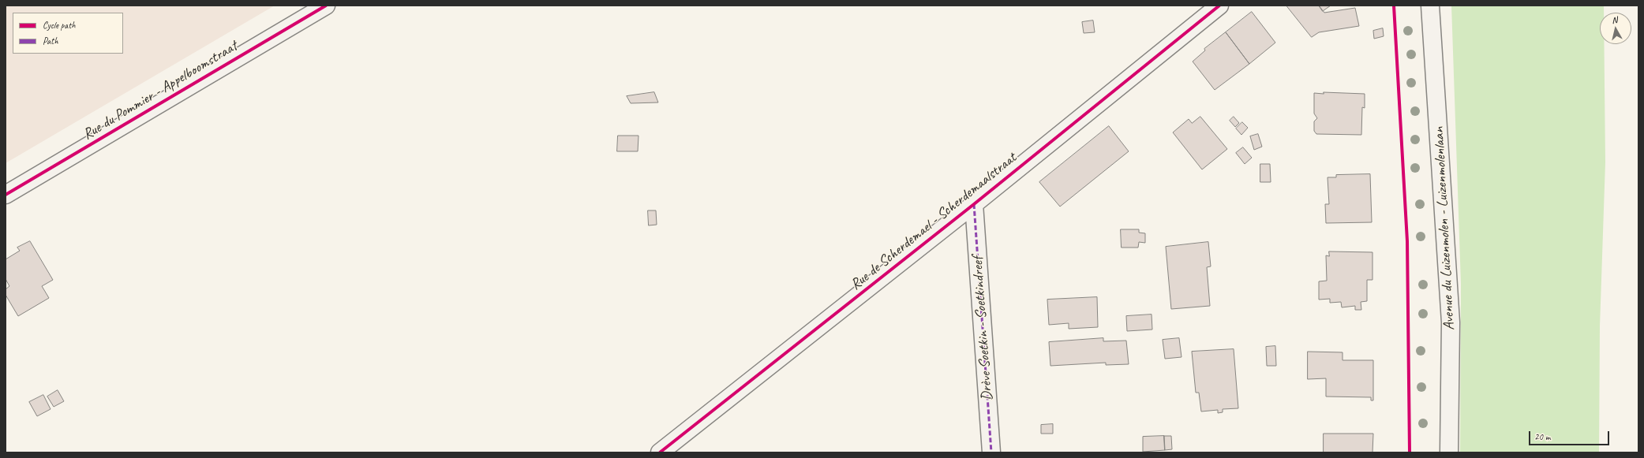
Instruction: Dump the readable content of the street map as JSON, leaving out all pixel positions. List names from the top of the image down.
{
  "streets": {
    "street": [
      "Rue du Pommier - Appelboomstraat",
      "Rue de Scherdemael - Scherdemaalstraat",
      "Avenue du Luizenmolen - Luizenmolenlaan",
      "Drève Soetkin - Soetkindreef"
    ]
  },
  "crossings": [
    ["Rue de Scherdemael - Scherdemaalstraat", "Drève Soetkin - Soetkindreef"]
  ],
  "legend": ["Cycle path", "Path"],
  "scale_bar": "20 m",
  "north": "top"
}
